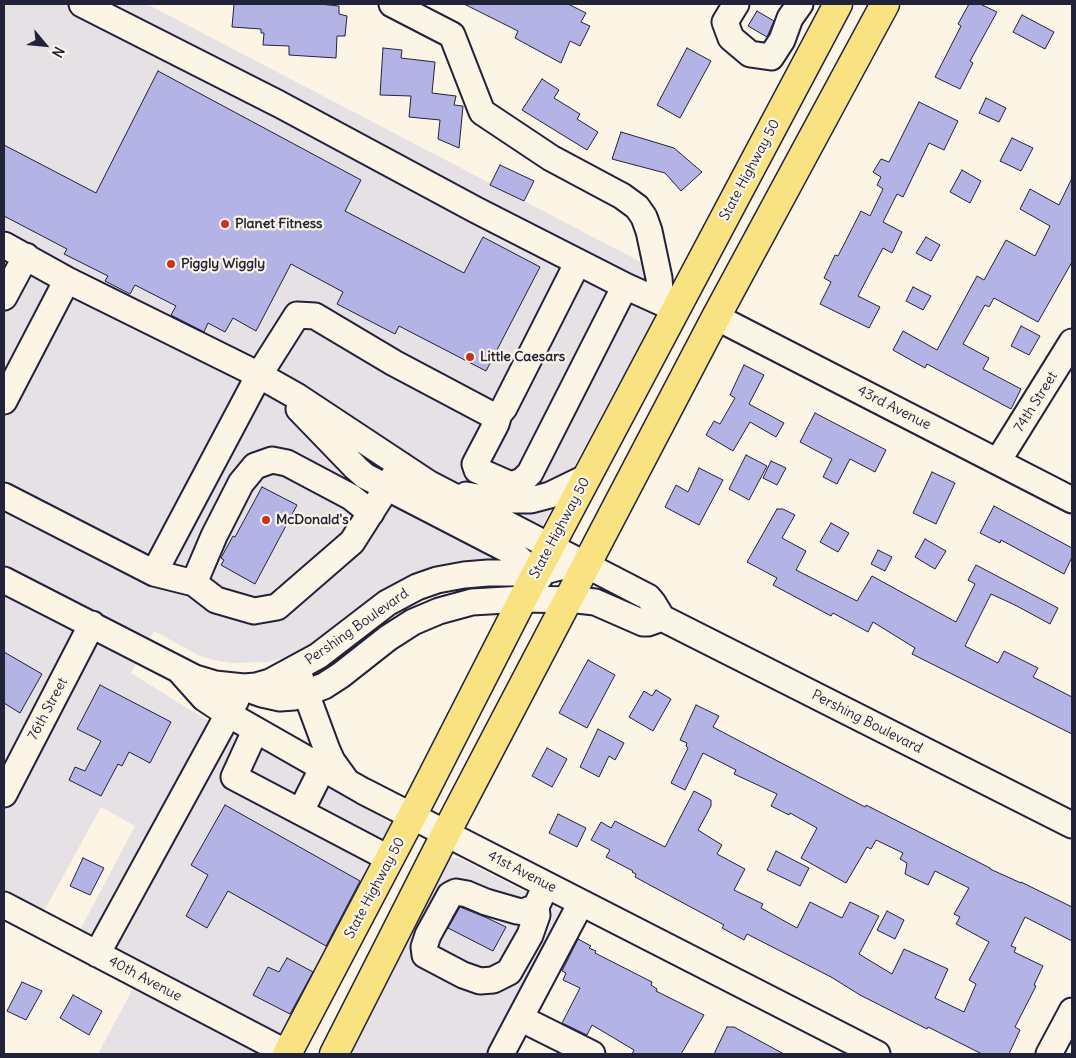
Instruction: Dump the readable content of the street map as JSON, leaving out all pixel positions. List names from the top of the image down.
{
  "streets": {
    "main road": ["State Highway 50"],
    "street": [
      "74th Street",
      "43rd Avenue",
      "Pershing Boulevard",
      "76th Street",
      "41st Avenue",
      "40th Avenue"
    ]
  },
  "crossings": [
    ["State Highway 50", "Pershing Boulevard"],
    ["State Highway 50", "41st Avenue"],
    ["State Highway 50", "40th Avenue"],
    ["74th Street", "43rd Avenue"],
    ["Pershing Boulevard", "76th Street"],
    ["Pershing Boulevard", "41st Avenue"]
  ],
  "places": [
    "Planet Fitness",
    "Piggly Wiggly",
    "Little Caesars",
    "McDonald's"
  ],
  "north": "bottom right"
}
